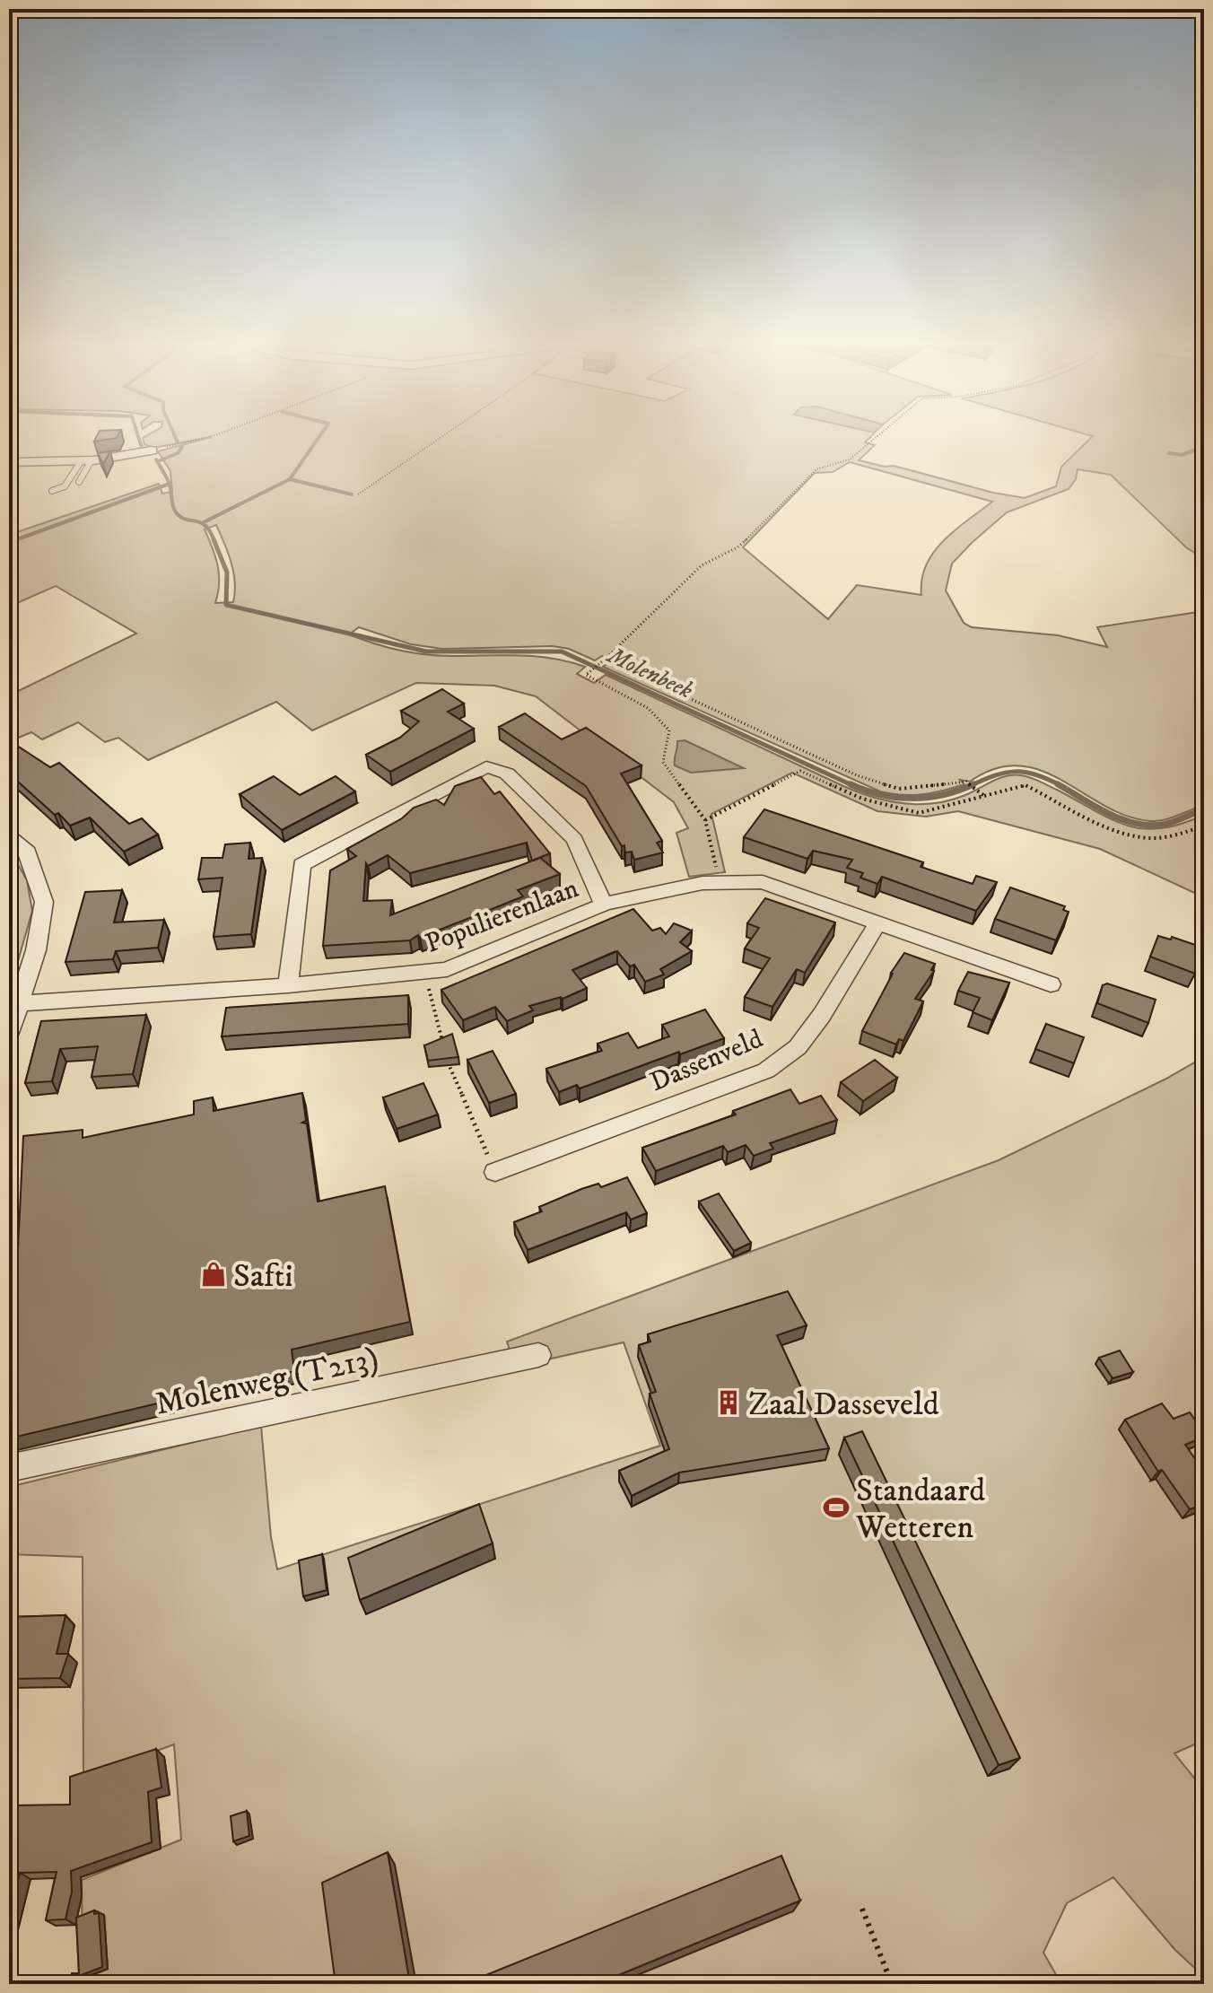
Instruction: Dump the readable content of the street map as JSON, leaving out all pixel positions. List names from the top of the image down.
{
  "streets": {
    "street": ["Populierenlaan", "Dassenveld", "Molenweg (T213)"]
  },
  "water": ["Molenbeek"],
  "places": {
    "shop": ["Safti"],
    "building": ["Zaal Dasseveld"],
    "sports": ["Standaard Wetteren"]
  }
}
